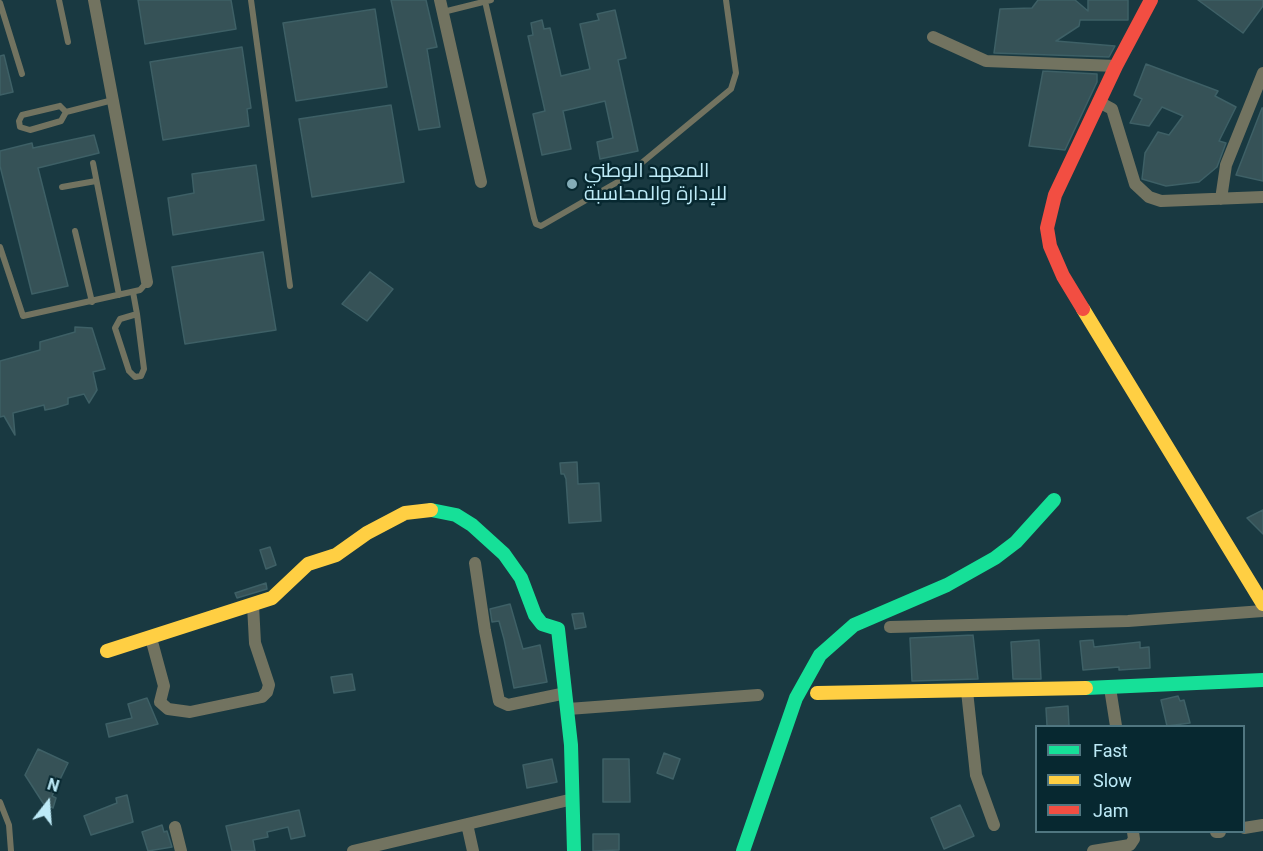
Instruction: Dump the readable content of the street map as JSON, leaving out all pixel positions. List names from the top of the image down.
{
  "places": ["المعهد الوطني للإدارة والمحاسبة"],
  "legend": ["Fast", "Slow", "Jam"],
  "north": "top"
}
